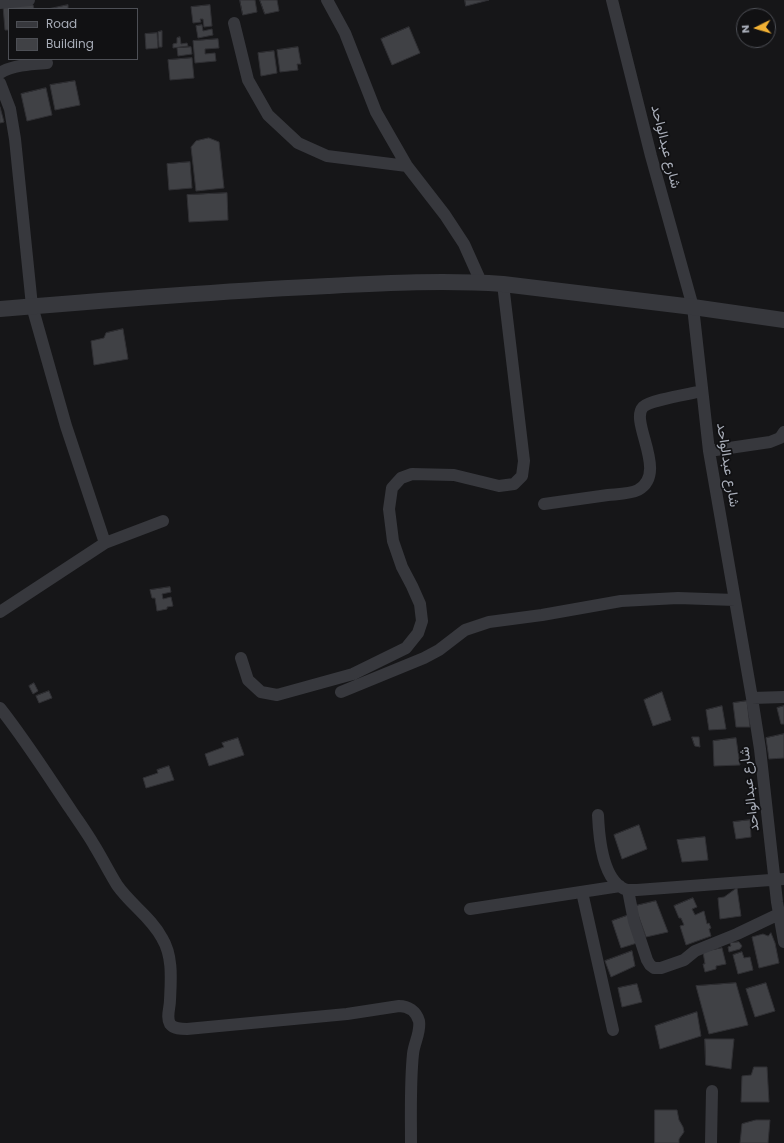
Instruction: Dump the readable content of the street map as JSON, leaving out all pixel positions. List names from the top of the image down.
{
  "streets": {
    "street": ["شارع عبدالواحد"]
  },
  "legend": ["Road", "Building"],
  "north": "left"
}
